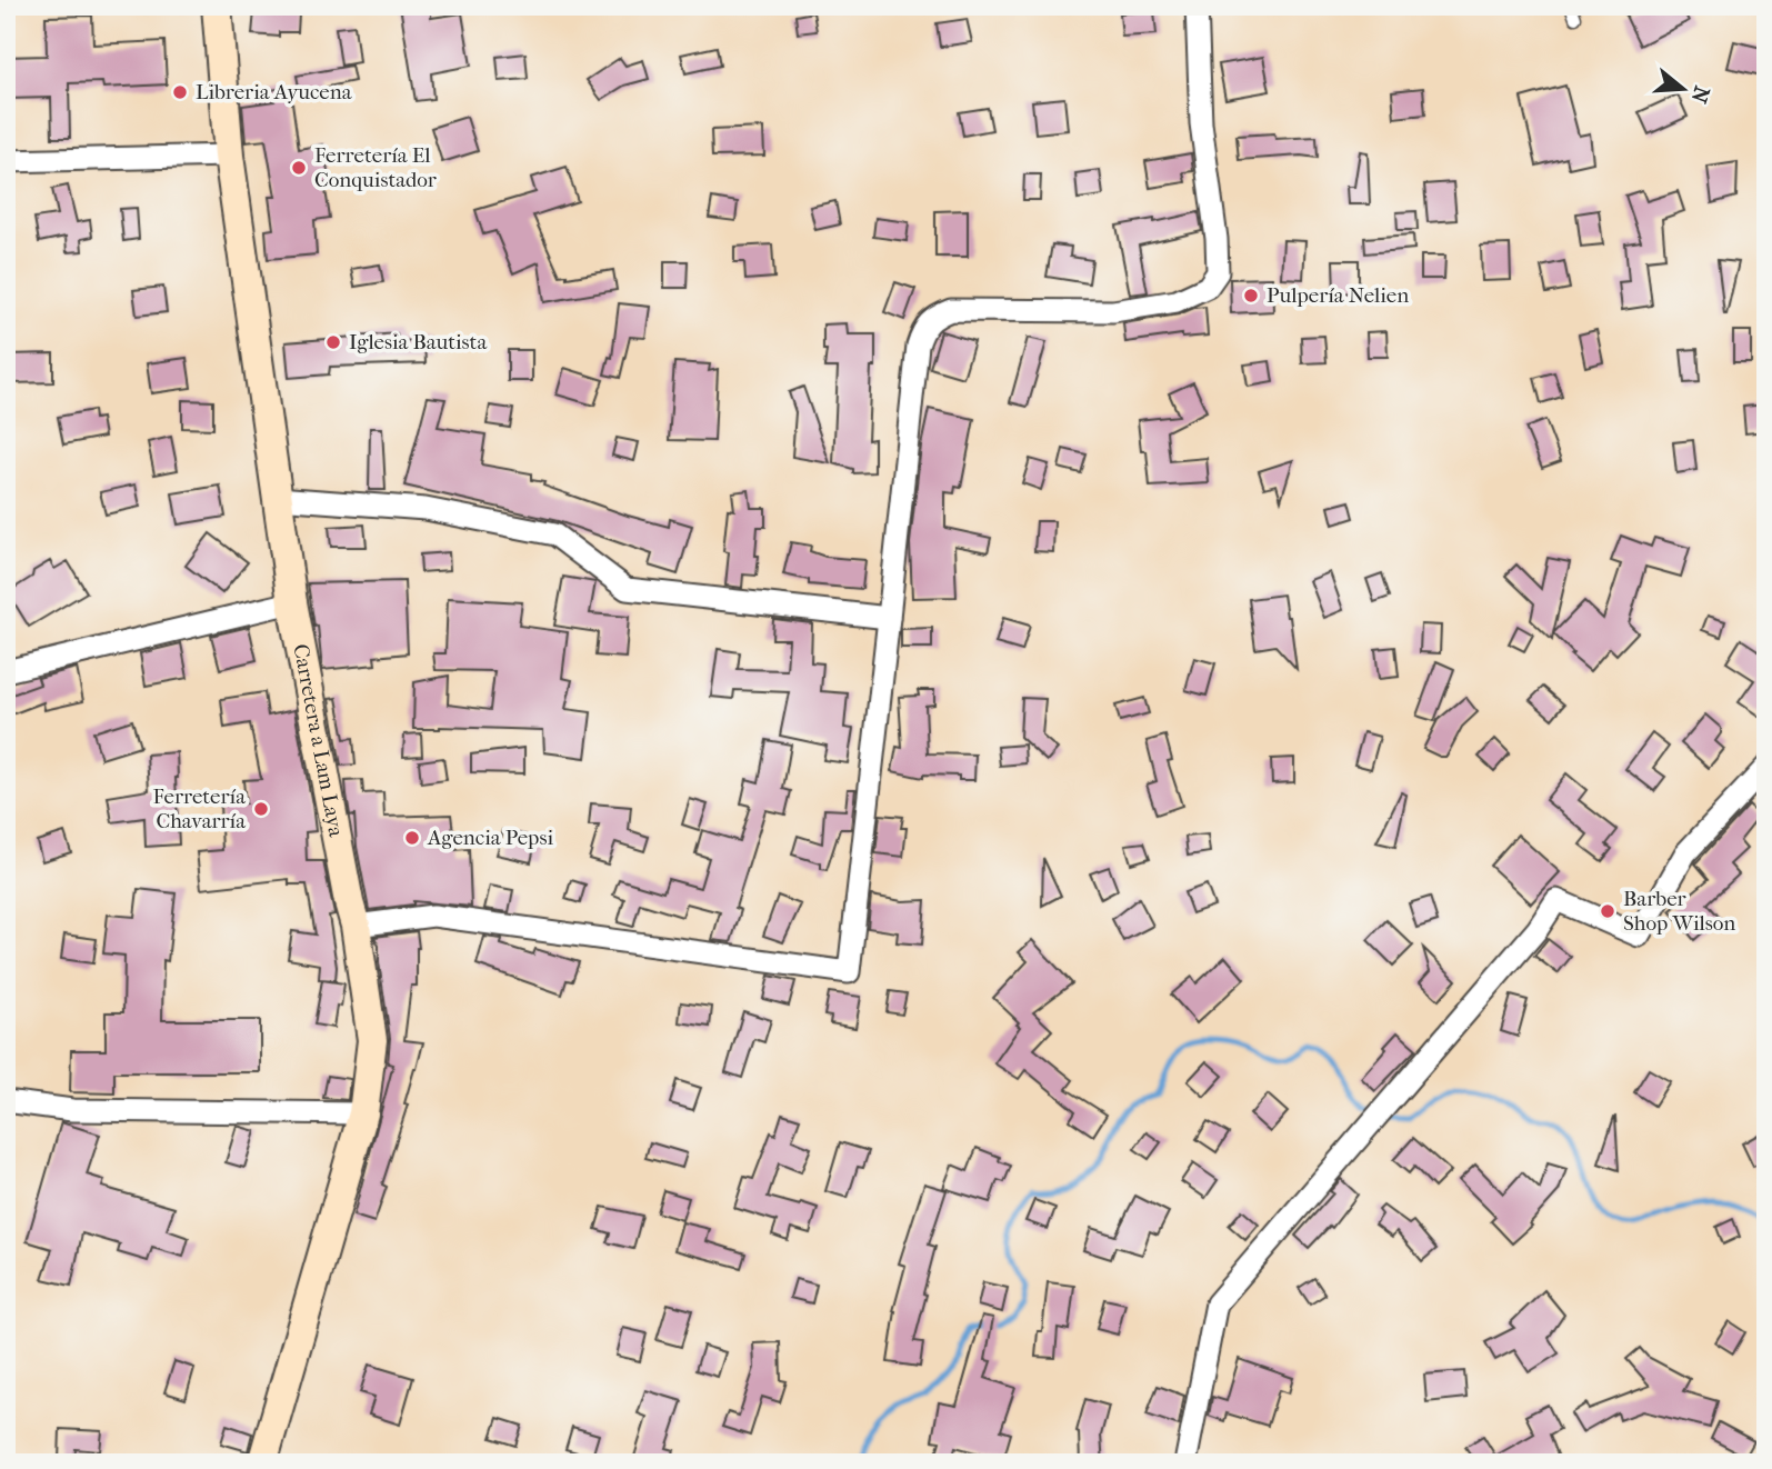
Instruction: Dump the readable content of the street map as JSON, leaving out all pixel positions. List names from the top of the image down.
{
  "streets": {
    "main road": ["Carretera a Lam Laya"]
  },
  "places": [
    "Libreria Ayucena",
    "Ferretería El Conquistador",
    "Pulpería Nelien",
    "Iglesia Bautista",
    "Ferretería Chavarría",
    "Agencia Pepsi",
    "Barber Shop Wilson"
  ],
  "north": "right"
}
